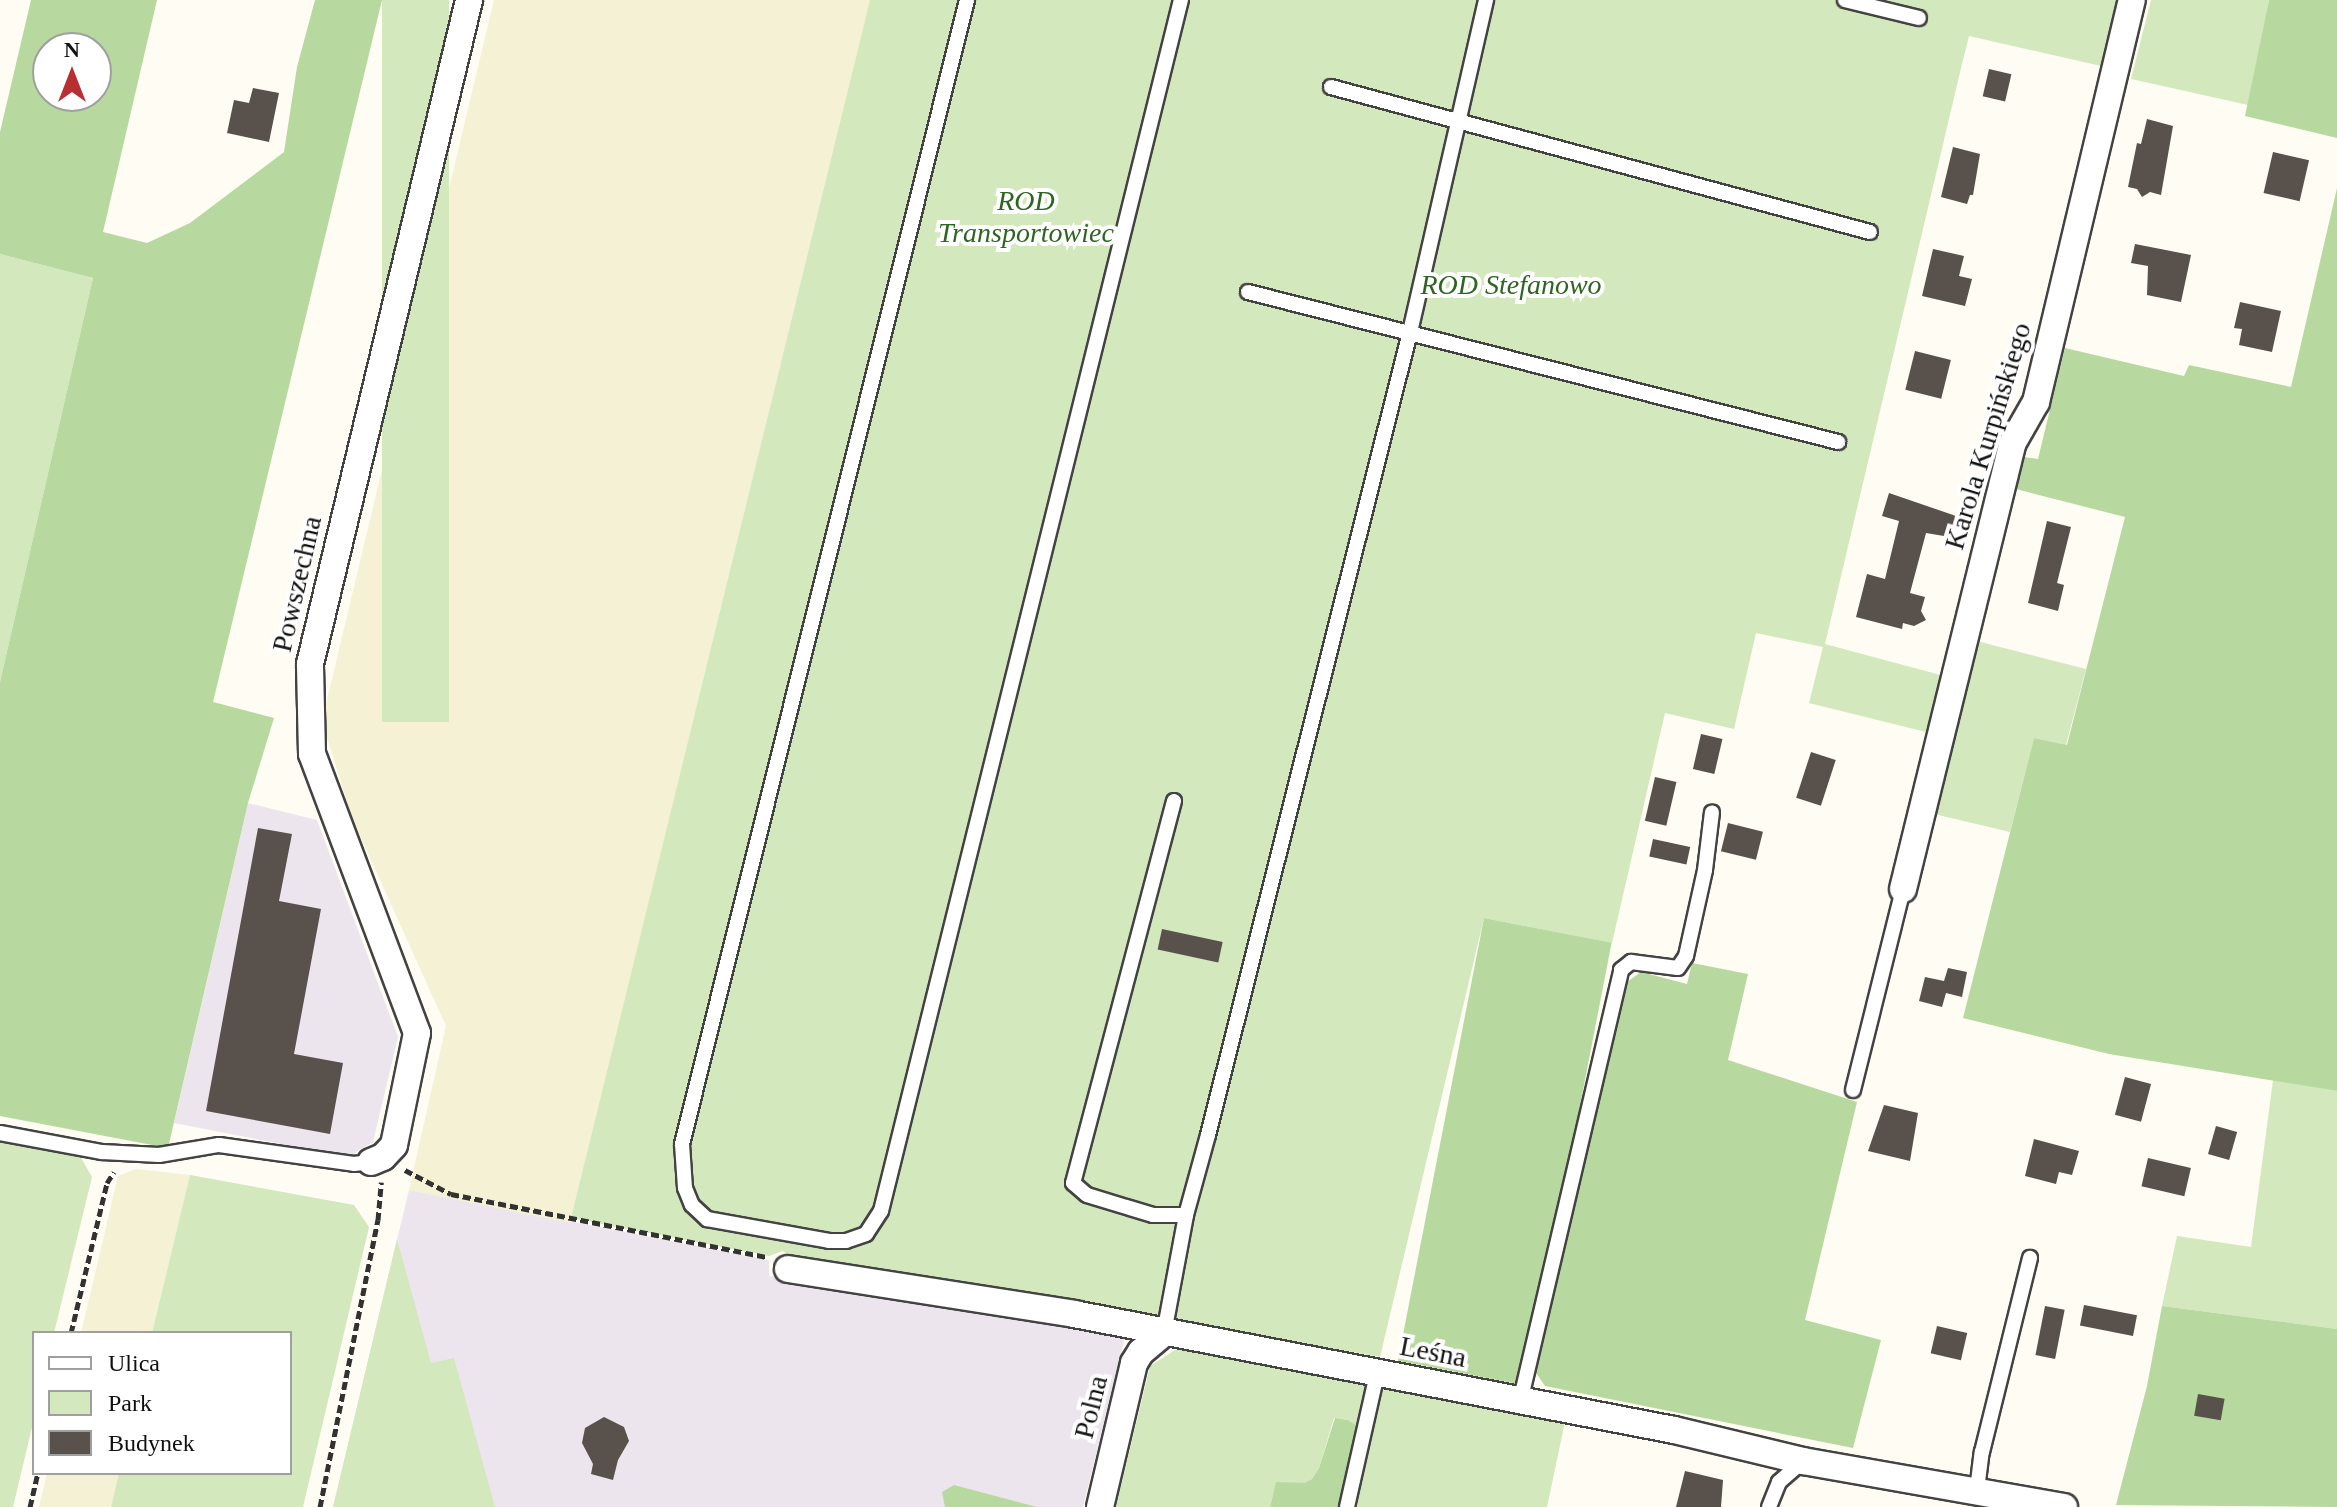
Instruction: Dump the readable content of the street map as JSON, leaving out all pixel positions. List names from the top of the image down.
{
  "streets": {
    "street": [
      "Karola Kurpińskiego",
      "Powszechna",
      "Leśna",
      "Polna"
    ]
  },
  "crossings": [
    ["Leśna", "Polna"]
  ],
  "parks": ["ROD Transportowiec", "ROD Stefanowo"],
  "legend": ["Ulica", "Park", "Budynek"],
  "north": "top"
}
